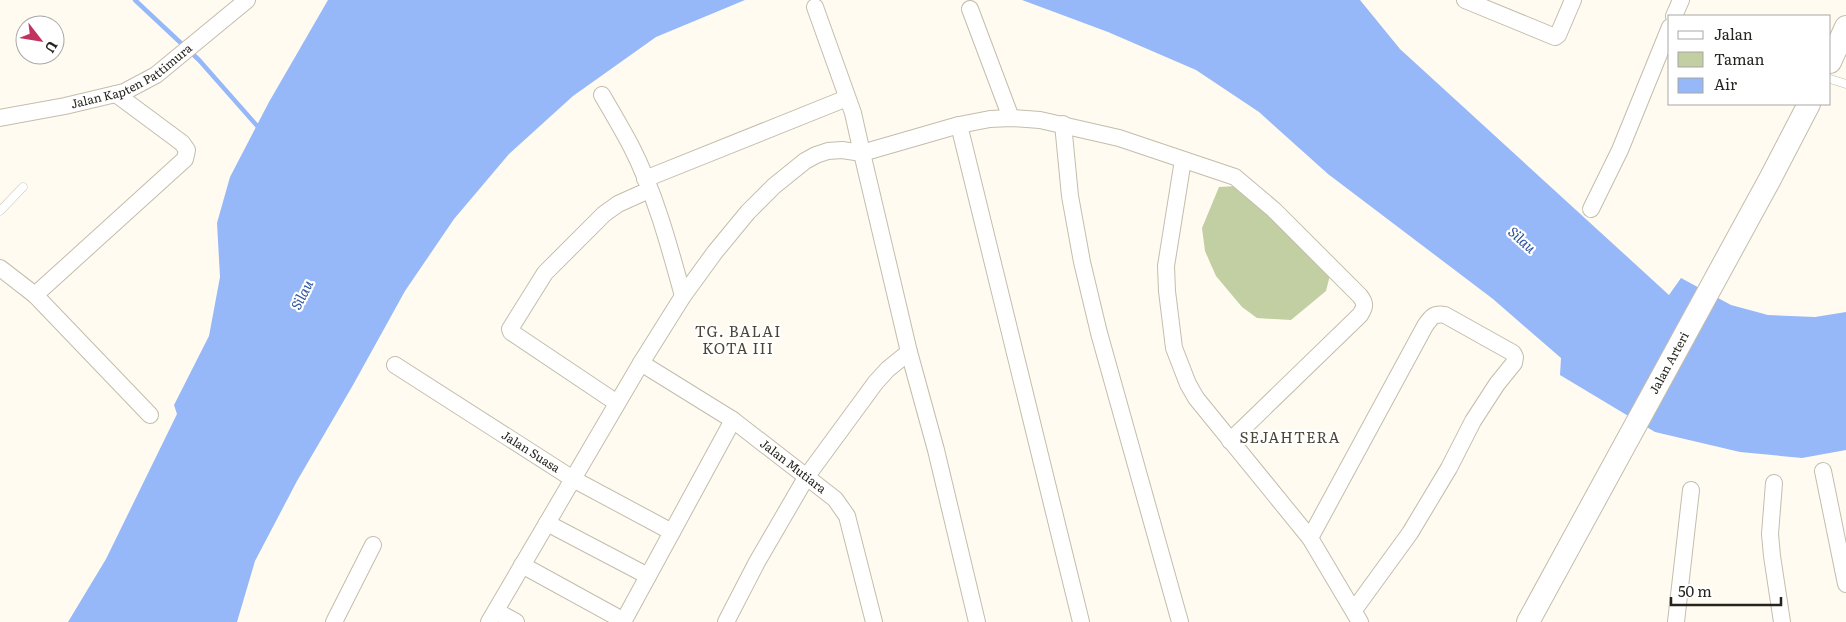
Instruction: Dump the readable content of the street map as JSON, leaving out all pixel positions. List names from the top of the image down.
{
  "streets": {
    "street": [
      "Jalan Kapten Pattimura",
      "Jalan Arteri",
      "Jalan Suasa",
      "Jalan Mutiara"
    ]
  },
  "districts": ["TG. BALAI KOTA III", "SEJAHTERA"],
  "water": ["Silau"],
  "legend": ["Jalan", "Taman", "Air"],
  "scale_bar": "50 m",
  "north": "bottom right"
}
